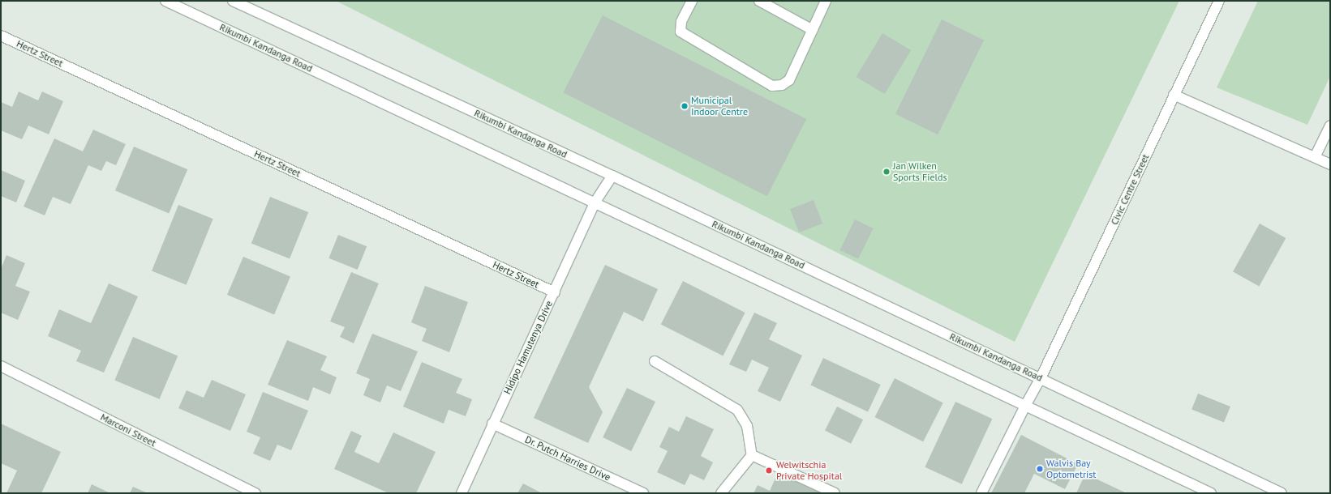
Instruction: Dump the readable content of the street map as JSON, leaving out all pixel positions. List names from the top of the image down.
{
  "streets": {
    "main road": [
      "Rikumbi Kandanga Road",
      "Hertz Street",
      "Civic Centre Street",
      "Hidipo Hamutenya Drive",
      "Marconi Street",
      "Dr. Putch Harries Drive"
    ]
  },
  "crossings": [
    ["Rikumbi Kandanga Road", "Civic Centre Street"],
    ["Rikumbi Kandanga Road", "Hidipo Hamutenya Drive"],
    ["Hertz Street", "Hidipo Hamutenya Drive"],
    ["Hidipo Hamutenya Drive", "Dr. Putch Harries Drive"]
  ],
  "places": [
    "Municipal Indoor Centre",
    "Jan Wilken Sports Fields",
    "Walvis Bay Optometrist",
    "Welwitschia Private Hospital"
  ]
}
